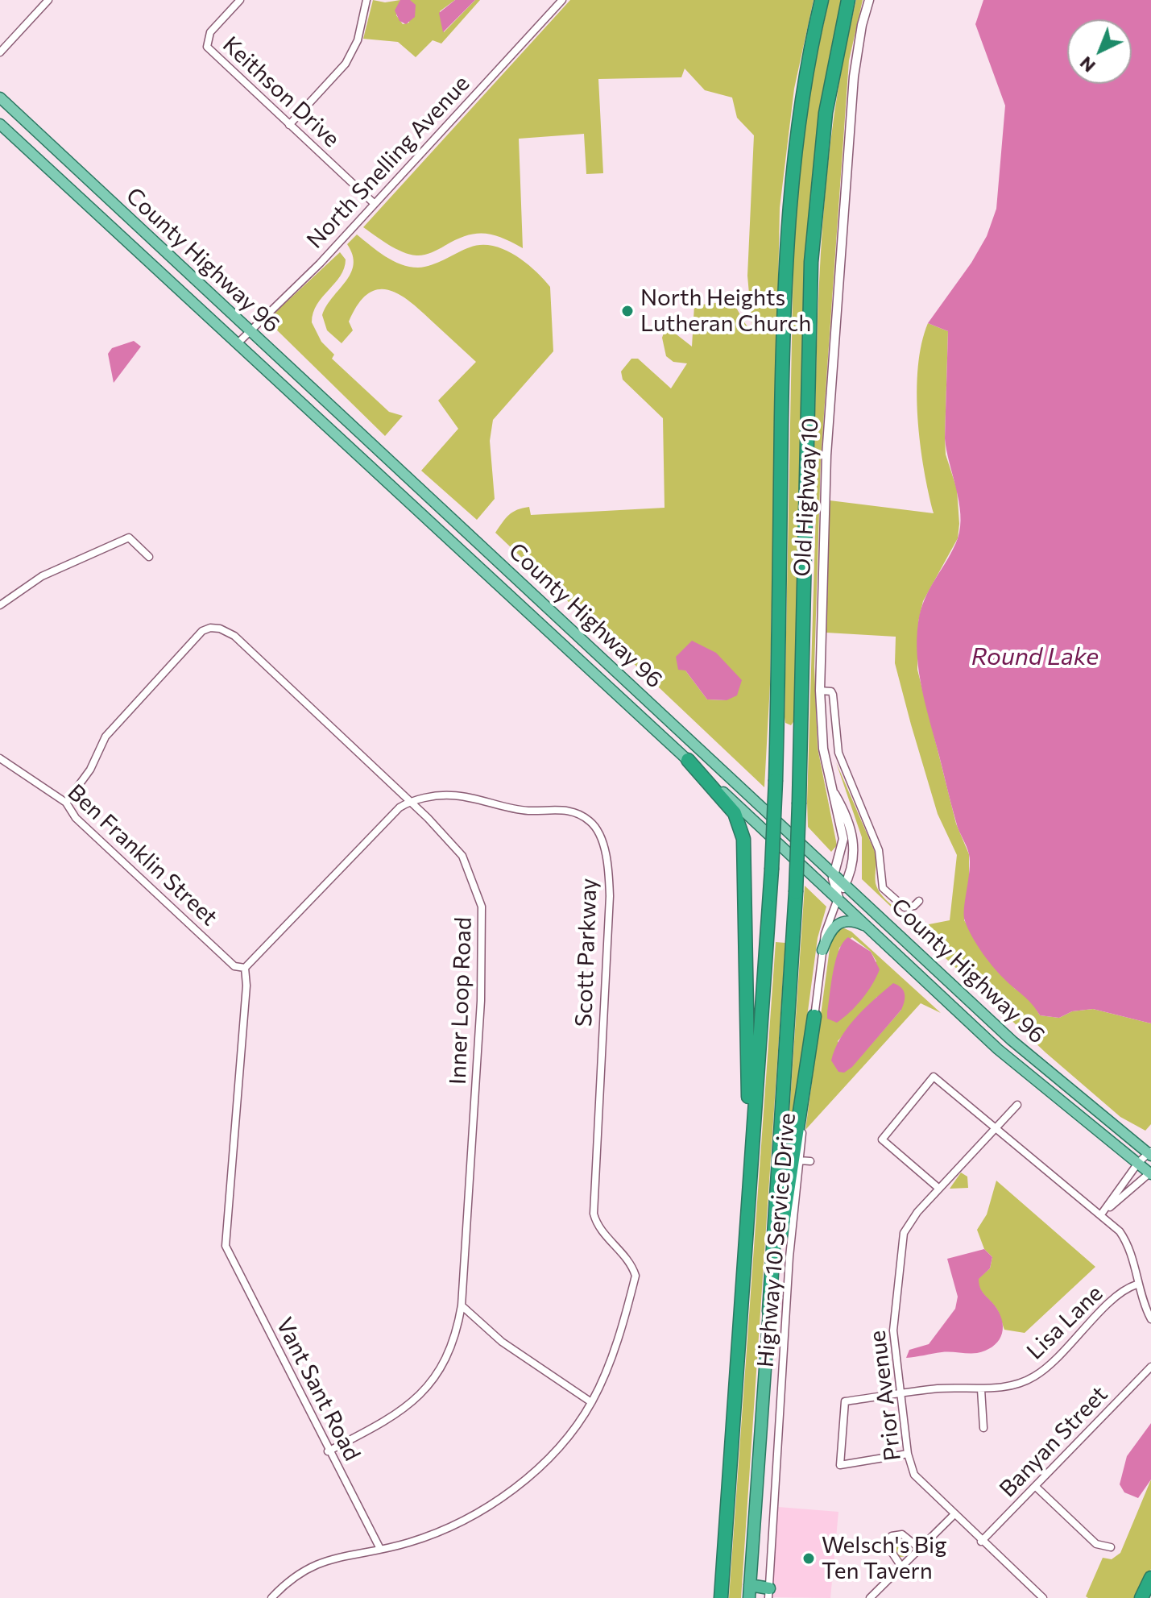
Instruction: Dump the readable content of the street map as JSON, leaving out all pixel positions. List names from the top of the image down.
{
  "streets": {
    "main road": ["County Highway 96"],
    "street": [
      "Keithson Drive",
      "North Snelling Avenue",
      "Old Highway 10",
      "Ben Franklin Street",
      "Scott Parkway",
      "Inner Loop Road",
      "Highway 10 Service Drive",
      "Lisa Lane",
      "Vant Sant Road",
      "Prior Avenue",
      "Banyan Street"
    ]
  },
  "crossings": [
    ["Keithson Drive", "North Snelling Avenue"],
    ["North Snelling Avenue", "County Highway 96"],
    ["County Highway 96", "Old Highway 10"],
    ["County Highway 96", "Highway 10 Service Drive"],
    ["Old Highway 10", "Highway 10 Service Drive"],
    ["Ben Franklin Street", "Inner Loop Road"],
    ["Ben Franklin Street", "Vant Sant Road"],
    ["Scott Parkway", "Inner Loop Road"],
    ["Inner Loop Road", "Vant Sant Road"],
    ["Lisa Lane", "Prior Avenue"],
    ["Prior Avenue", "Banyan Street"]
  ],
  "water": ["Round Lake"],
  "places": ["North Heights Lutheran Church", "Welsch's Big Ten Tavern"],
  "north": "bottom left"
}
